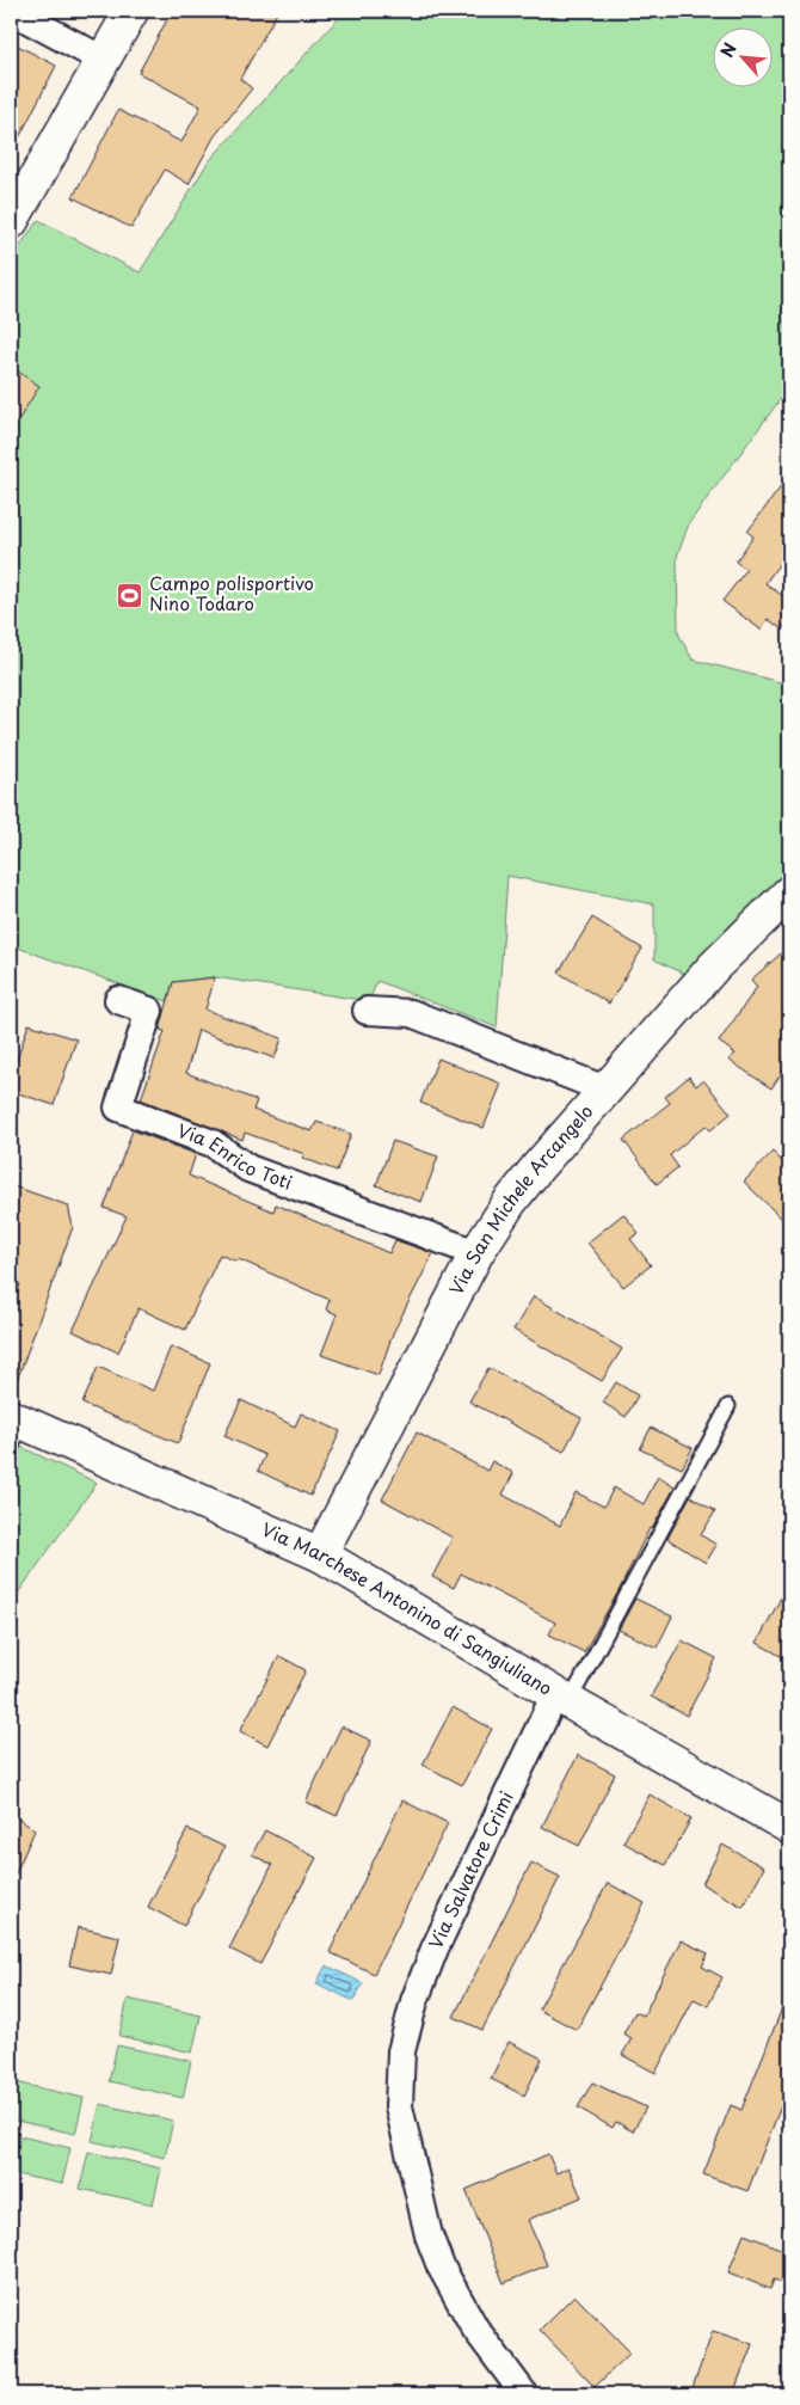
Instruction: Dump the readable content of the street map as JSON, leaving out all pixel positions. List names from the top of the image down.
{
  "streets": {
    "main road": ["Via San Michele Arcangelo", "Via Marchese Antonino di Sangiuliano"],
    "street": ["Via Enrico Toti", "Via Salvatore Crimi"]
  },
  "crossings": [
    ["Via Enrico Toti", "Via San Michele Arcangelo"],
    ["Via San Michele Arcangelo", "Via Marchese Antonino di Sangiuliano"],
    ["Via Marchese Antonino di Sangiuliano", "Via Salvatore Crimi"]
  ],
  "places": {
    "sports": ["Campo polisportivo Nino Todaro"]
  },
  "north": "top left"
}
